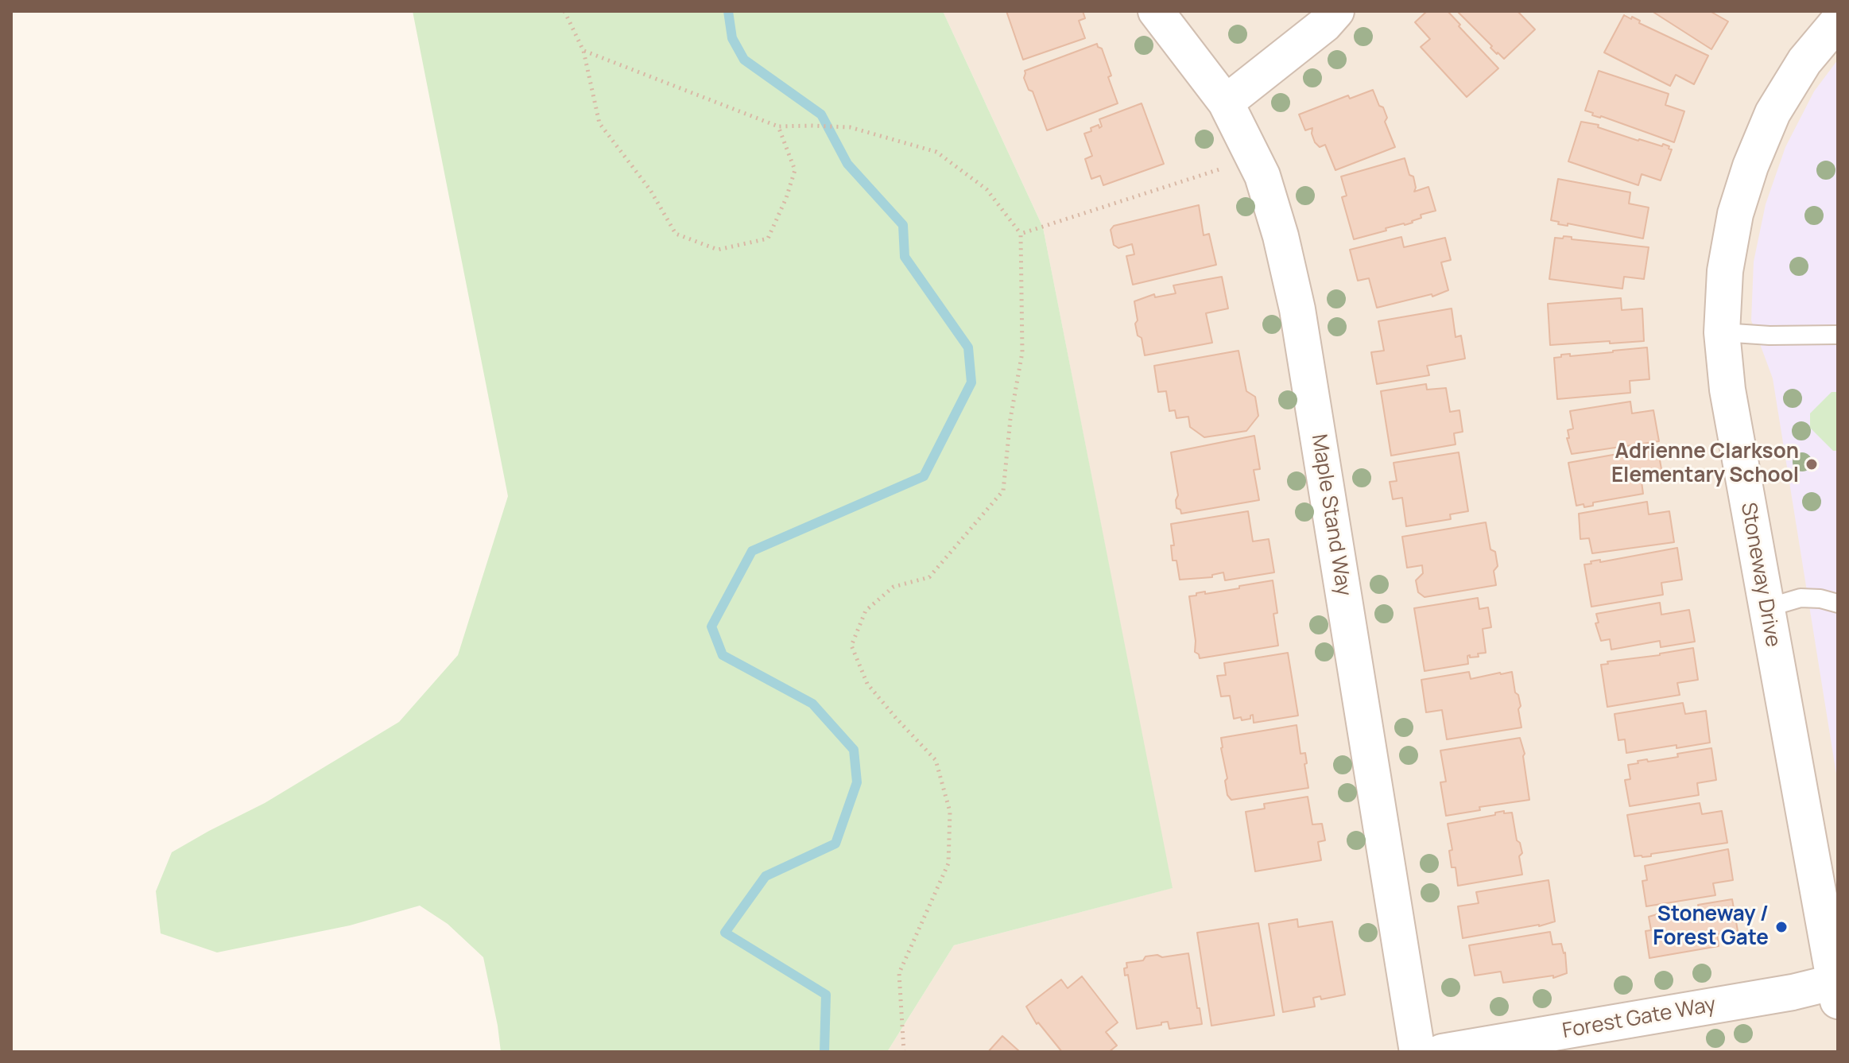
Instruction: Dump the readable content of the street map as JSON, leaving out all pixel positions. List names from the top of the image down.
{
  "streets": {
    "street": ["Maple Stand Way", "Stoneway Drive", "Forest Gate Way"]
  },
  "crossings": [
    ["Stoneway Drive", "Forest Gate Way"]
  ],
  "places": ["Adrienne Clarkson Elementary School", "Stoneway / Forest Gate"]
}
